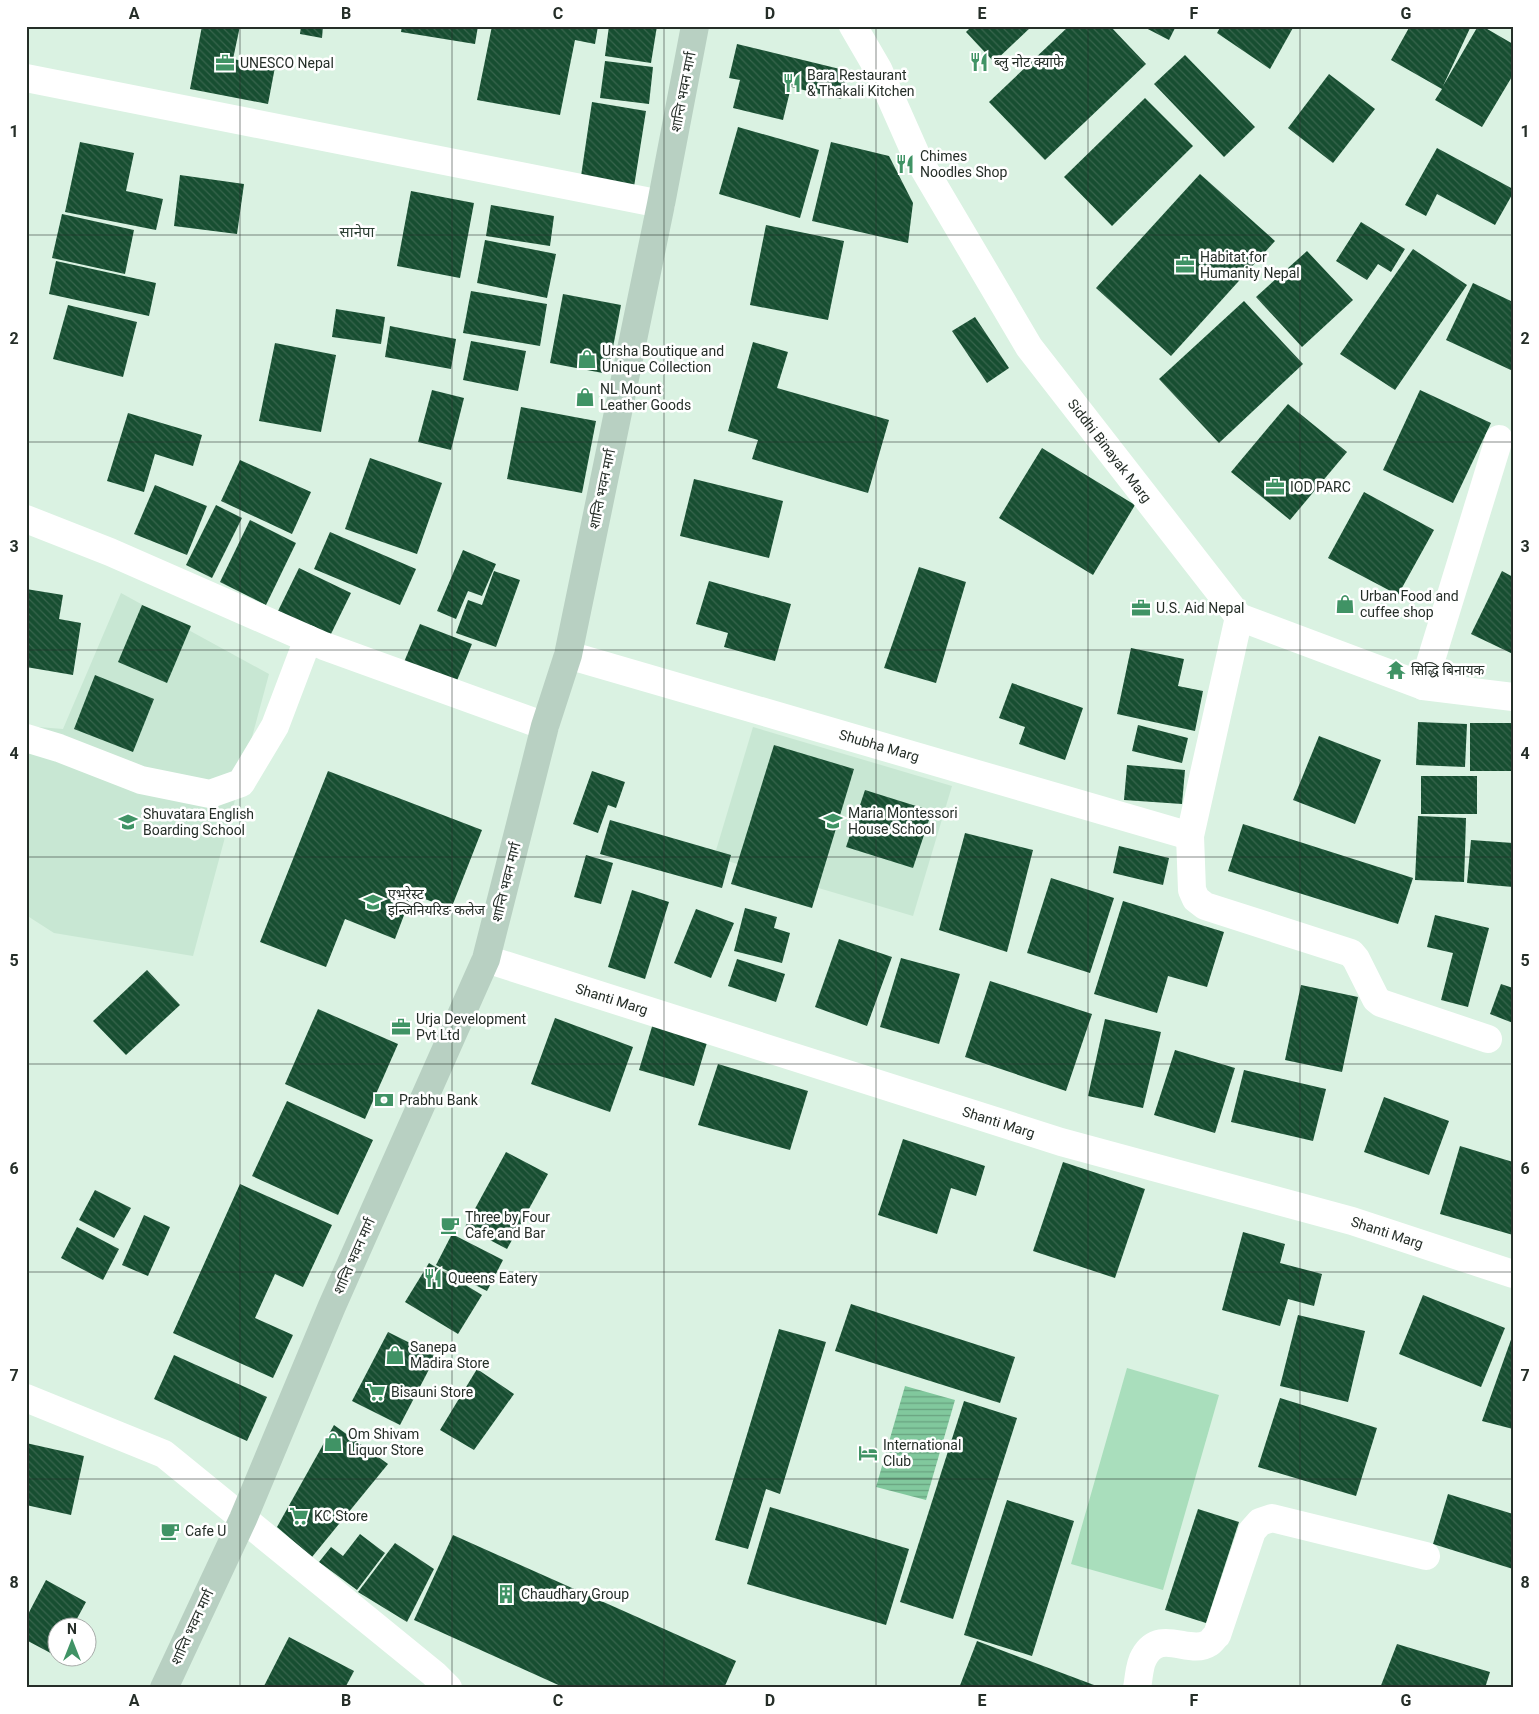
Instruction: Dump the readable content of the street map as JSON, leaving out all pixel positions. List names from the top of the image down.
{
  "streets": {
    "main road": ["शान्ति भवन मार्ग"],
    "street": ["Siddhi Binayak Marg", "Shubha Marg", "Shanti Marg"]
  },
  "crossings": [
    ["शान्ति भवन मार्ग", "Shubha Marg"],
    ["शान्ति भवन मार्ग", "Shanti Marg"]
  ],
  "districts": ["सानेपा"],
  "places": {
    "restaurant": [
      "ब्लु नोट क्याफे",
      "Bara Restaurant & Thakali Kitchen",
      "Chimes Noodles Shop",
      "Queens Eatery"
    ],
    "office": [
      "UNESCO Nepal",
      "Habitat for Humanity Nepal",
      "IOD PARC",
      "U.S. Aid Nepal",
      "Urja Development Pvt Ltd"
    ],
    "shop": [
      "Ursha Boutique and Unique Collection",
      "NL Mount Leather Goods",
      "Urban Food and cuffee shop",
      "Sanepa Madira Store",
      "Om Shivam Liquor Store"
    ],
    "temple": ["सिद्धि बिनायक"],
    "school or university": ["Maria Montessori House School", "Shuvatara English Boarding School", "एभरेस्ट इन्जिनियरिङ कलेज"],
    "bank": ["Prabhu Bank"],
    "cafe": ["Three by Four Cafe and Bar", "Cafe U"],
    "supermarket": ["Bisauni Store", "KC Store"],
    "hotel": ["International Club"],
    "building": ["Chaudhary Group"]
  },
  "north": "top",
  "grid": {
    "columns": [
      "A",
      "B",
      "C",
      "D",
      "E",
      "F",
      "G"
    ],
    "rows": [
      "1",
      "2",
      "3",
      "4",
      "5",
      "6",
      "7",
      "8"
    ]
  }
}
